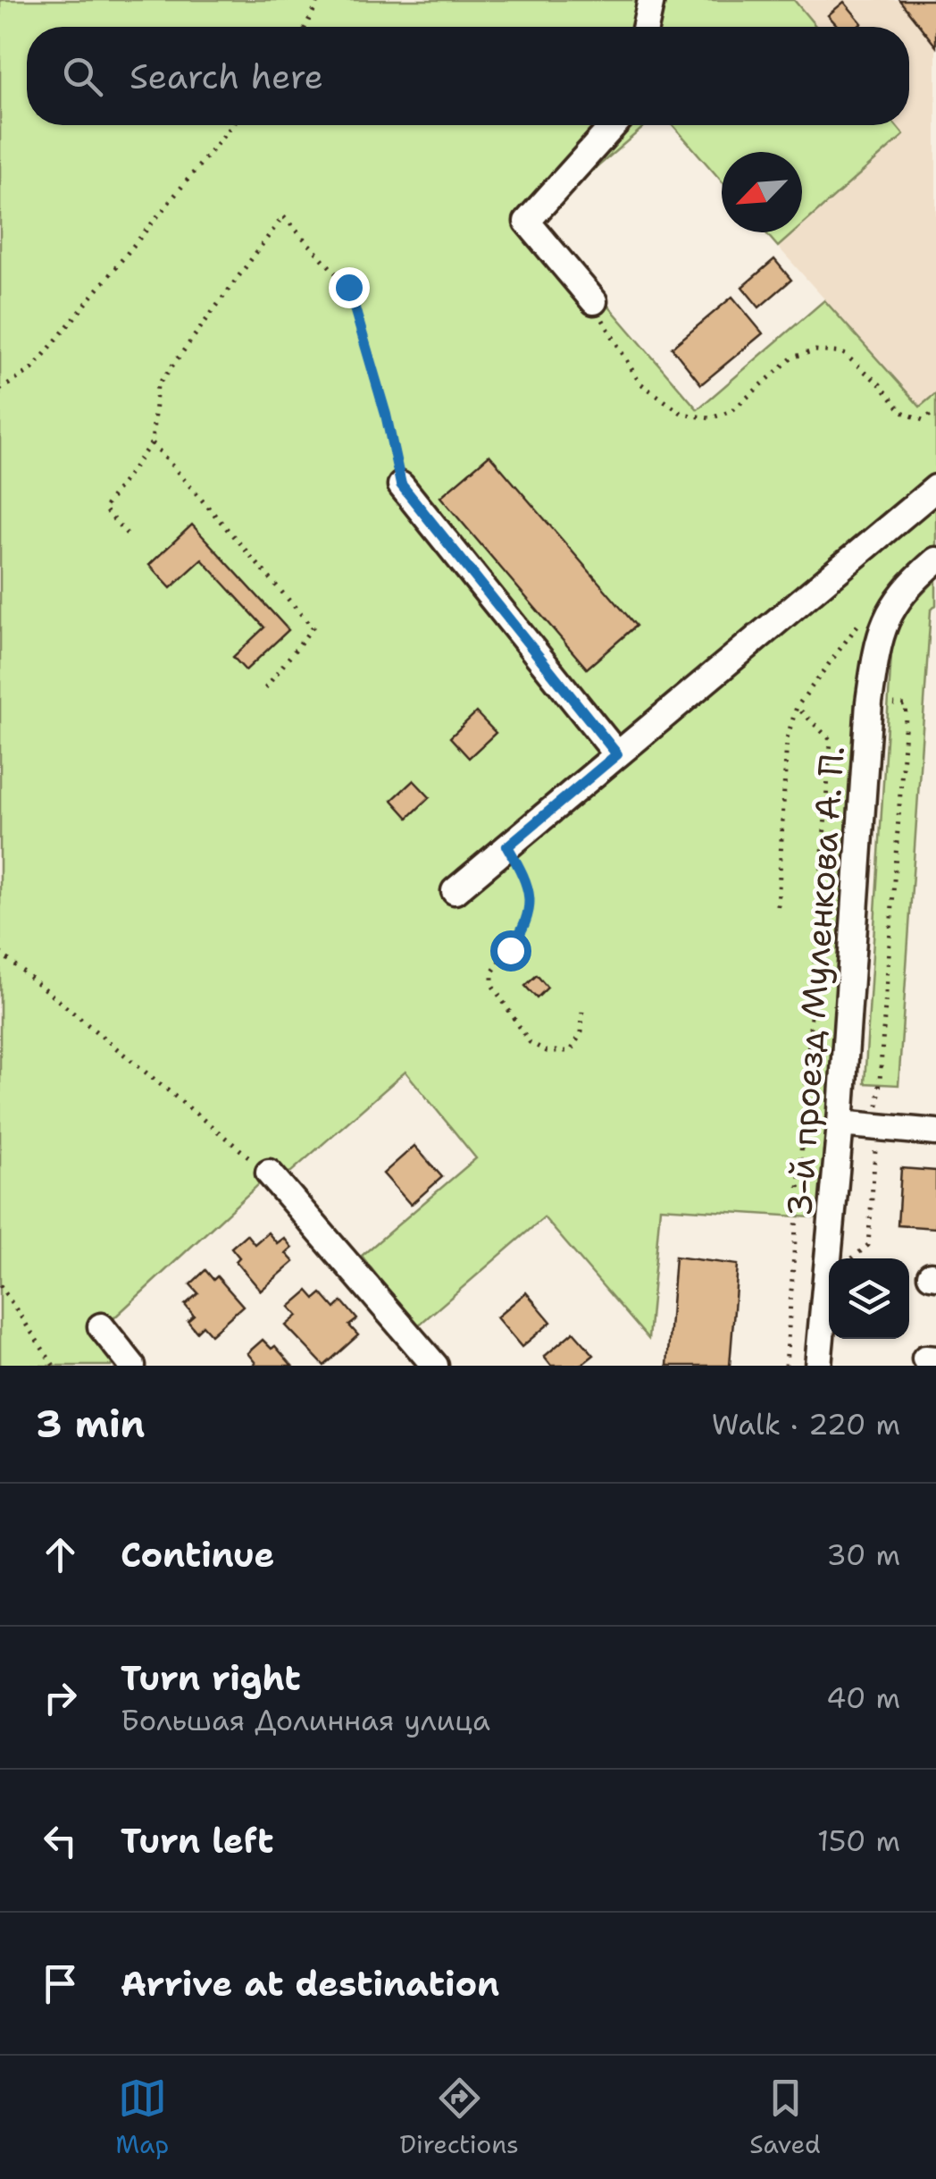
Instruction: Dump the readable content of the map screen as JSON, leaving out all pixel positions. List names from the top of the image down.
{
  "streets": {
    "street": ["3-й проезд Муленкова А. П."]
  },
  "north": "bottom left",
  "page": {
    "search": "Search here",
    "heading": ["3 min", "Walk · 220 m"],
    "list": [
      ["Continue", "30 m"],
      ["Turn right", "Большая Долинная улица", "40 m"],
      ["Turn left", "150 m"],
      "Arrive at destination"
    ],
    "nav": ["Map", "Directions", "Saved"]
  }
}
